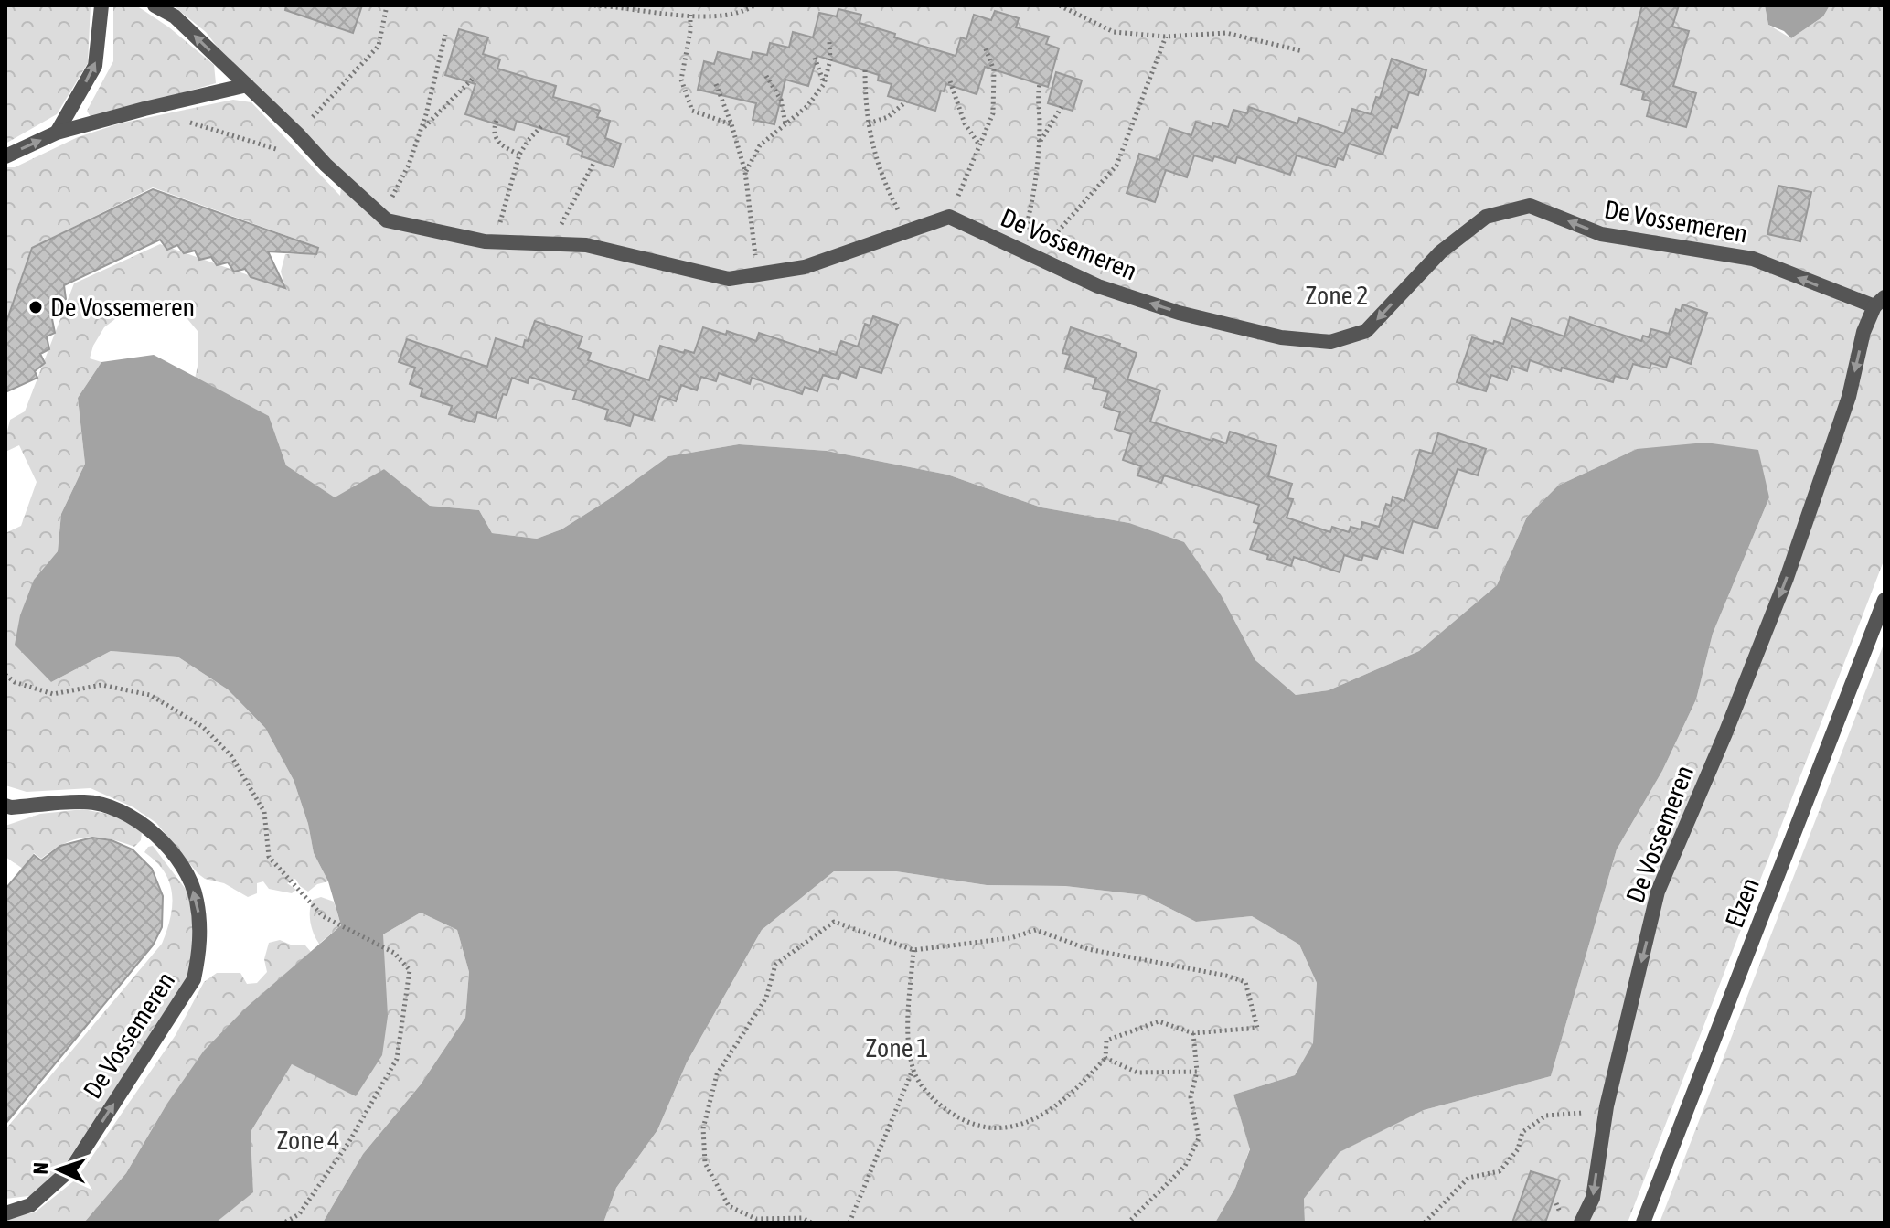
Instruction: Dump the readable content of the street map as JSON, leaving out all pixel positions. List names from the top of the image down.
{
  "streets": {
    "street": ["De Vossemeren", "Elzen"]
  },
  "parks": ["Zone 2", "Zone 1", "Zone 4"],
  "places": ["De Vossemeren"],
  "north": "left"
}
